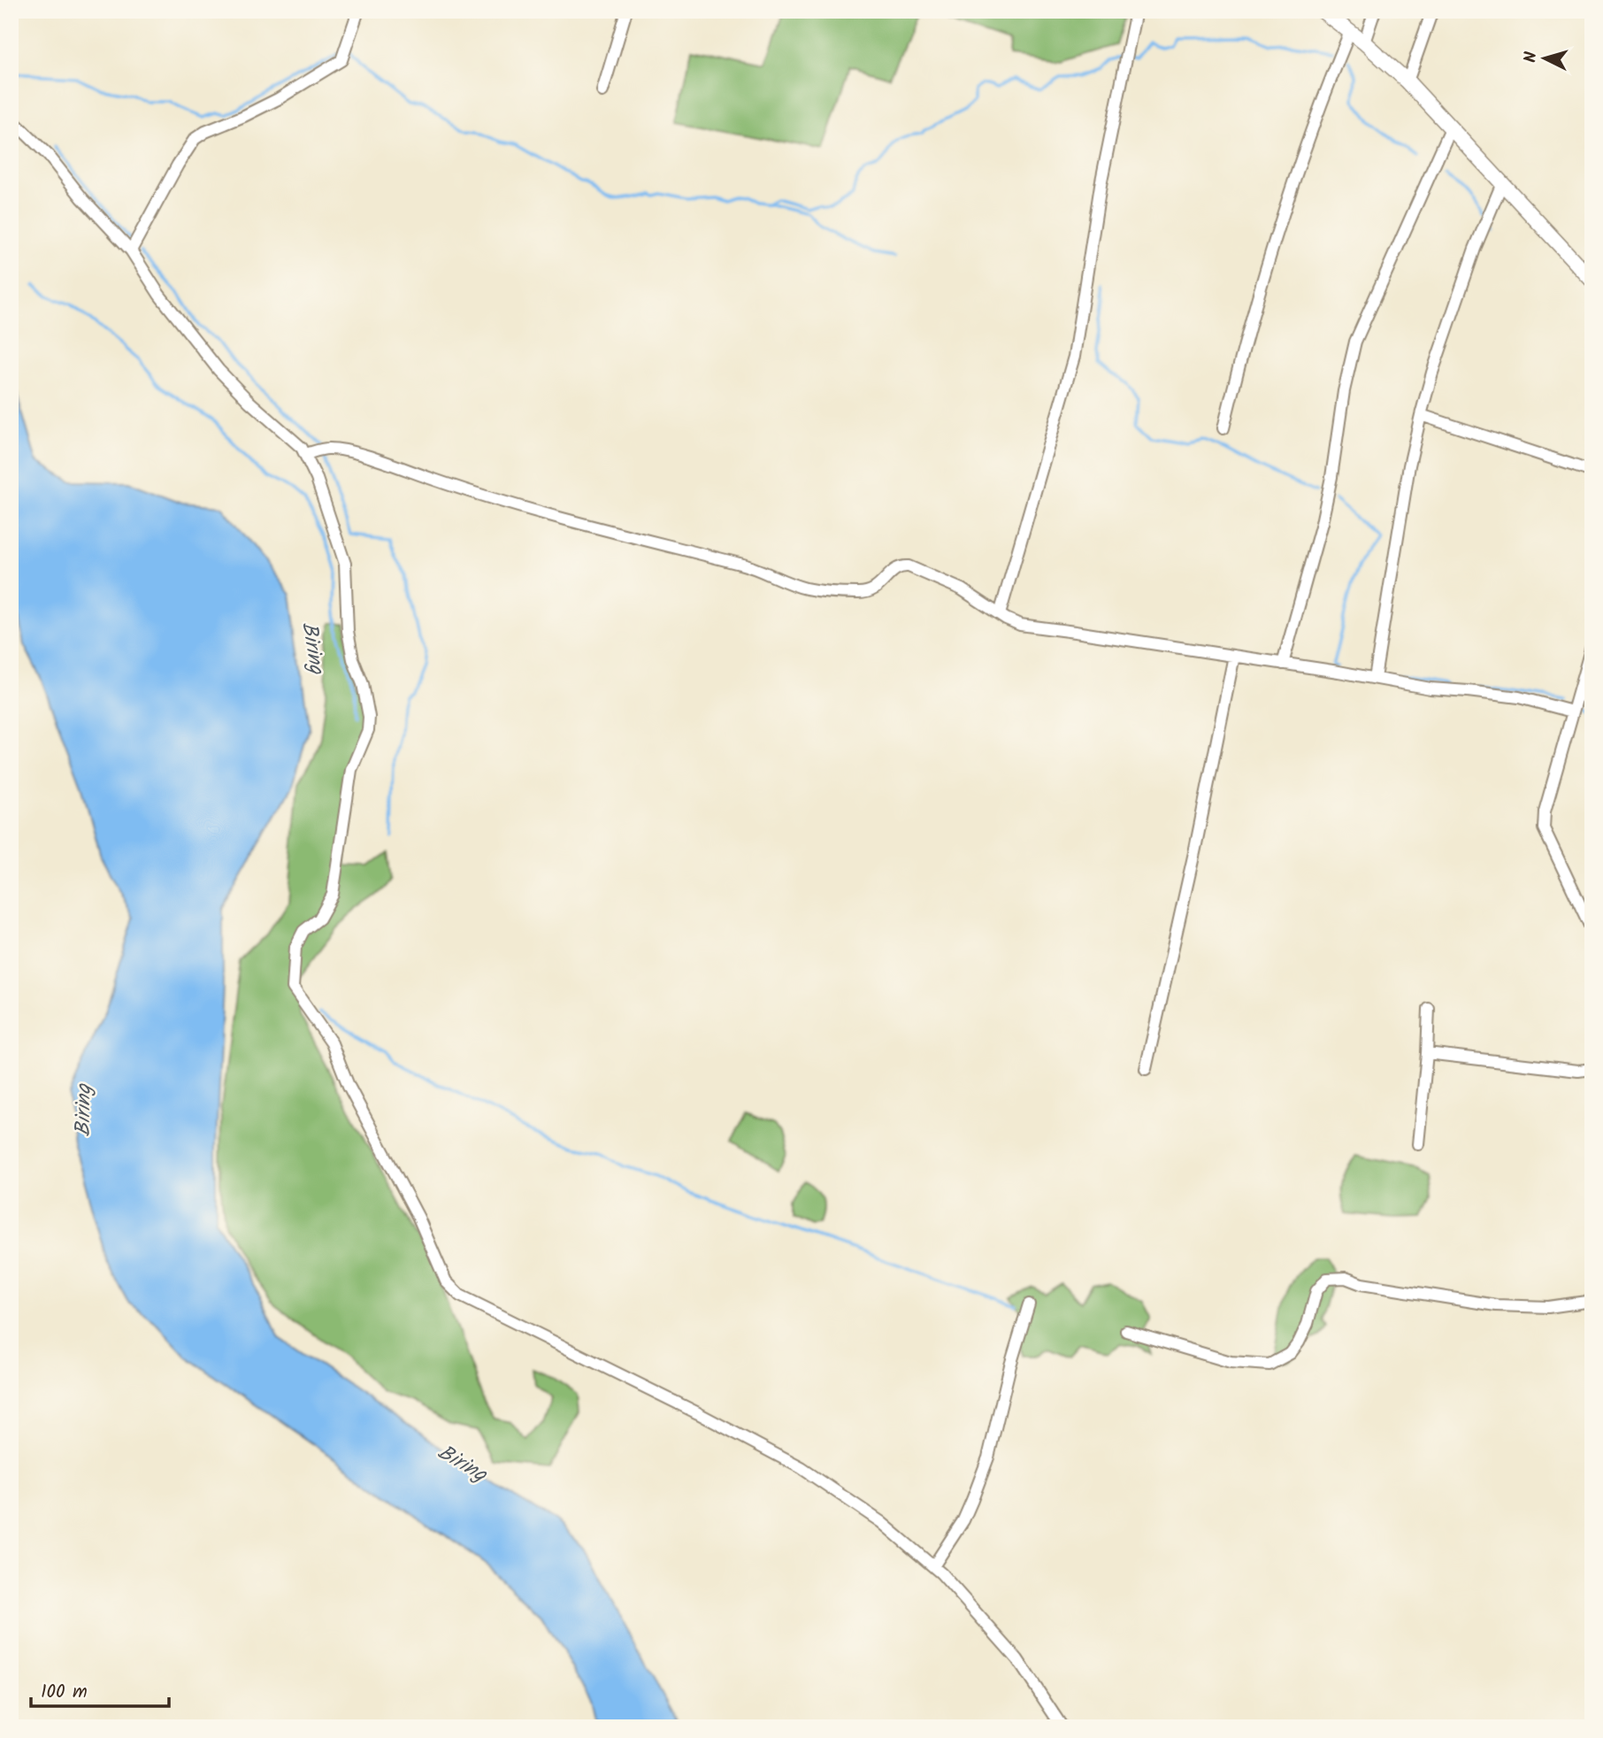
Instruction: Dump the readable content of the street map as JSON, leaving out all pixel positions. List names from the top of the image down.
{
  "water": ["Biring"],
  "scale_bar": "100 m",
  "north": "left"
}
